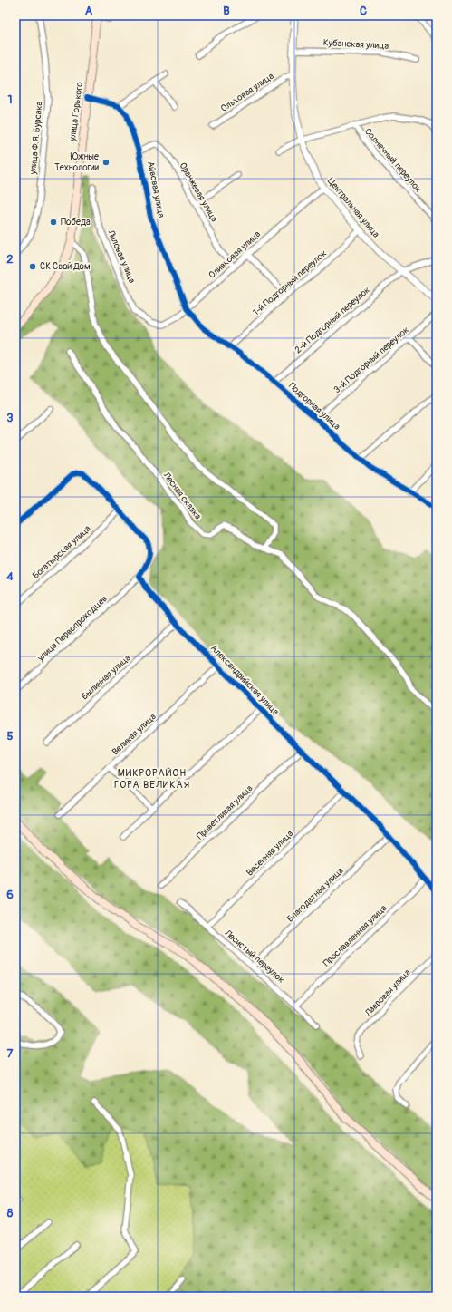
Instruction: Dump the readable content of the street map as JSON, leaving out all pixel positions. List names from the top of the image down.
{
  "streets": {
    "main road": ["улица Горького"],
    "street": [
      "Кубанская улица",
      "Ольховая улица",
      "улица Ф.Я. Бурсака",
      "Солнечный переулок",
      "Айвовая улица",
      "Оранжевая улица",
      "Центральная улица",
      "Оливковая улица",
      "Лиловая улица",
      "1-й Подгорный переулок",
      "2-й Подгорный переулок",
      "3-й Подгорный переулок",
      "Подгорная улица",
      "Лесная сказка",
      "Богатырская улица",
      "улица Первопроходцев",
      "Былинная улица",
      "Александрийская улица",
      "Великая улица",
      "Приветливая улица",
      "Весенняя улица",
      "Благодатная улица",
      "Прославленная улица",
      "Лесистый переулок",
      "Лавровая улица"
    ]
  },
  "crossings": [
    ["Кубанская улица", "Центральная улица"],
    ["Ольховая улица", "Центральная улица"],
    ["Айвовая улица", "Оранжевая улица"],
    ["Айвовая улица", "Оливковая улица"],
    ["Айвовая улица", "Подгорная улица"],
    ["Оранжевая улица", "Оливковая улица"],
    ["Центральная улица", "Оливковая улица"],
    ["Центральная улица", "1-й Подгорный переулок"],
    ["Центральная улица", "2-й Подгорный переулок"],
    ["Оливковая улица", "Лиловая улица"],
    ["Оливковая улица", "Подгорная улица"],
    ["1-й Подгорный переулок", "Подгорная улица"],
    ["2-й Подгорный переулок", "Подгорная улица"],
    ["3-й Подгорный переулок", "Подгорная улица"],
    ["улица Первопроходцев", "Александрийская улица"],
    ["Былинная улица", "Александрийская улица"],
    ["Александрийская улица", "Великая улица"],
    ["Александрийская улица", "Приветливая улица"],
    ["Александрийская улица", "Весенняя улица"],
    ["Александрийская улица", "Благодатная улица"],
    ["Александрийская улица", "Прославленная улица"],
    ["Весенняя улица", "Лесистый переулок"],
    ["Благодатная улица", "Лесистый переулок"],
    ["Прославленная улица", "Лесистый переулок"]
  ],
  "districts": ["МИКРОРАЙОН ГОРА ВЕЛИКАЯ"],
  "places": ["Южные Технологии", "Победа", "СК Свой Дом"],
  "grid": {
    "columns": ["A", "B", "C"],
    "rows": [
      "1",
      "2",
      "3",
      "4",
      "5",
      "6",
      "7",
      "8"
    ]
  }
}
